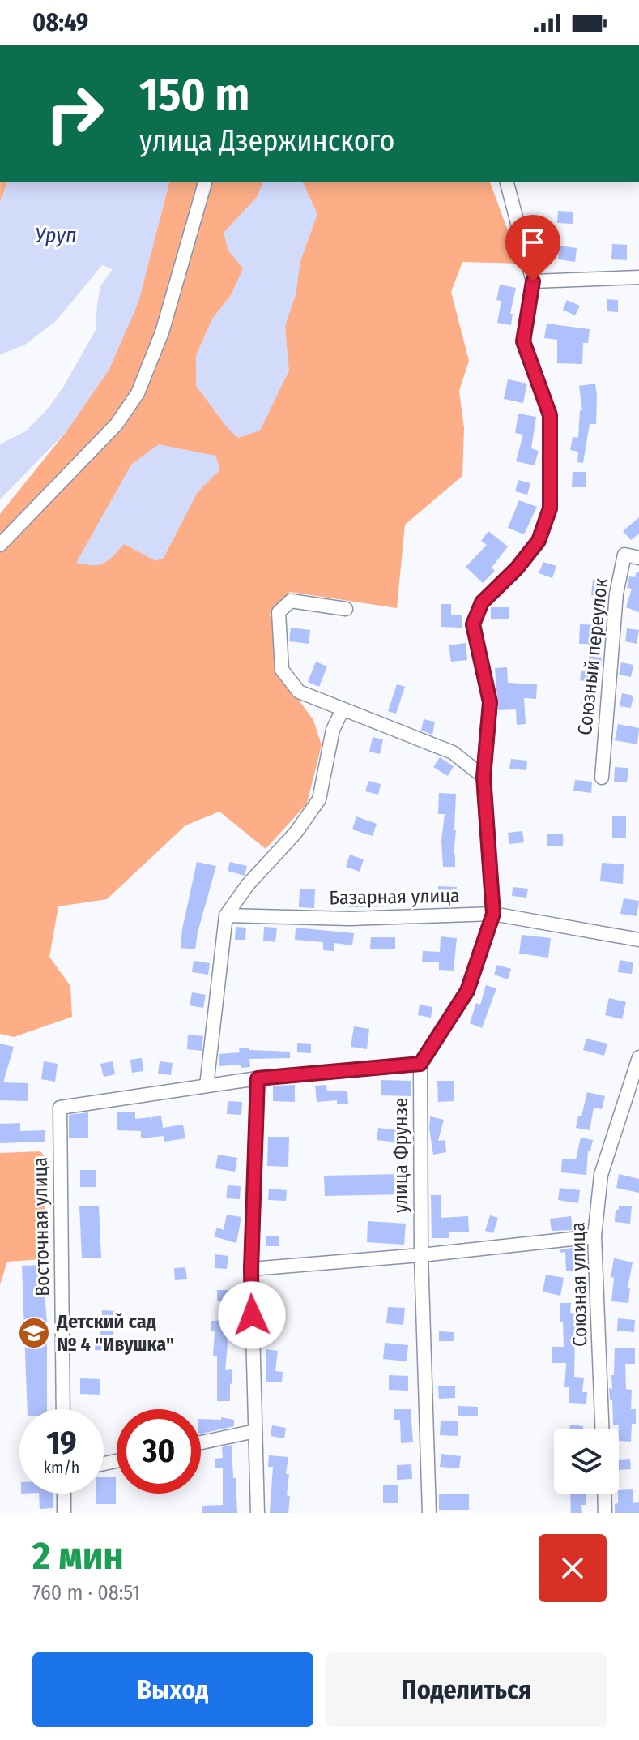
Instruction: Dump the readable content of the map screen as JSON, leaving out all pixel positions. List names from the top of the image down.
{
  "streets": {
    "street": [
      "Союзный переулок",
      "Базарная улица",
      "улица Фрунзе",
      "Восточная улица",
      "Союзная улица"
    ]
  },
  "water": ["Уруп"],
  "places": {
    "school or university": ["Детский сад № 4 \"Ивушка\""]
  },
  "page": {
    "status": "08:49",
    "turn": ["150 m", "улица Дзержинского"],
    "speed": "19 km/h",
    "limit": "30",
    "heading": ["2 мин", "760 m · 08:51"],
    "buttons": ["Выход", "Поделиться"]
  }
}
